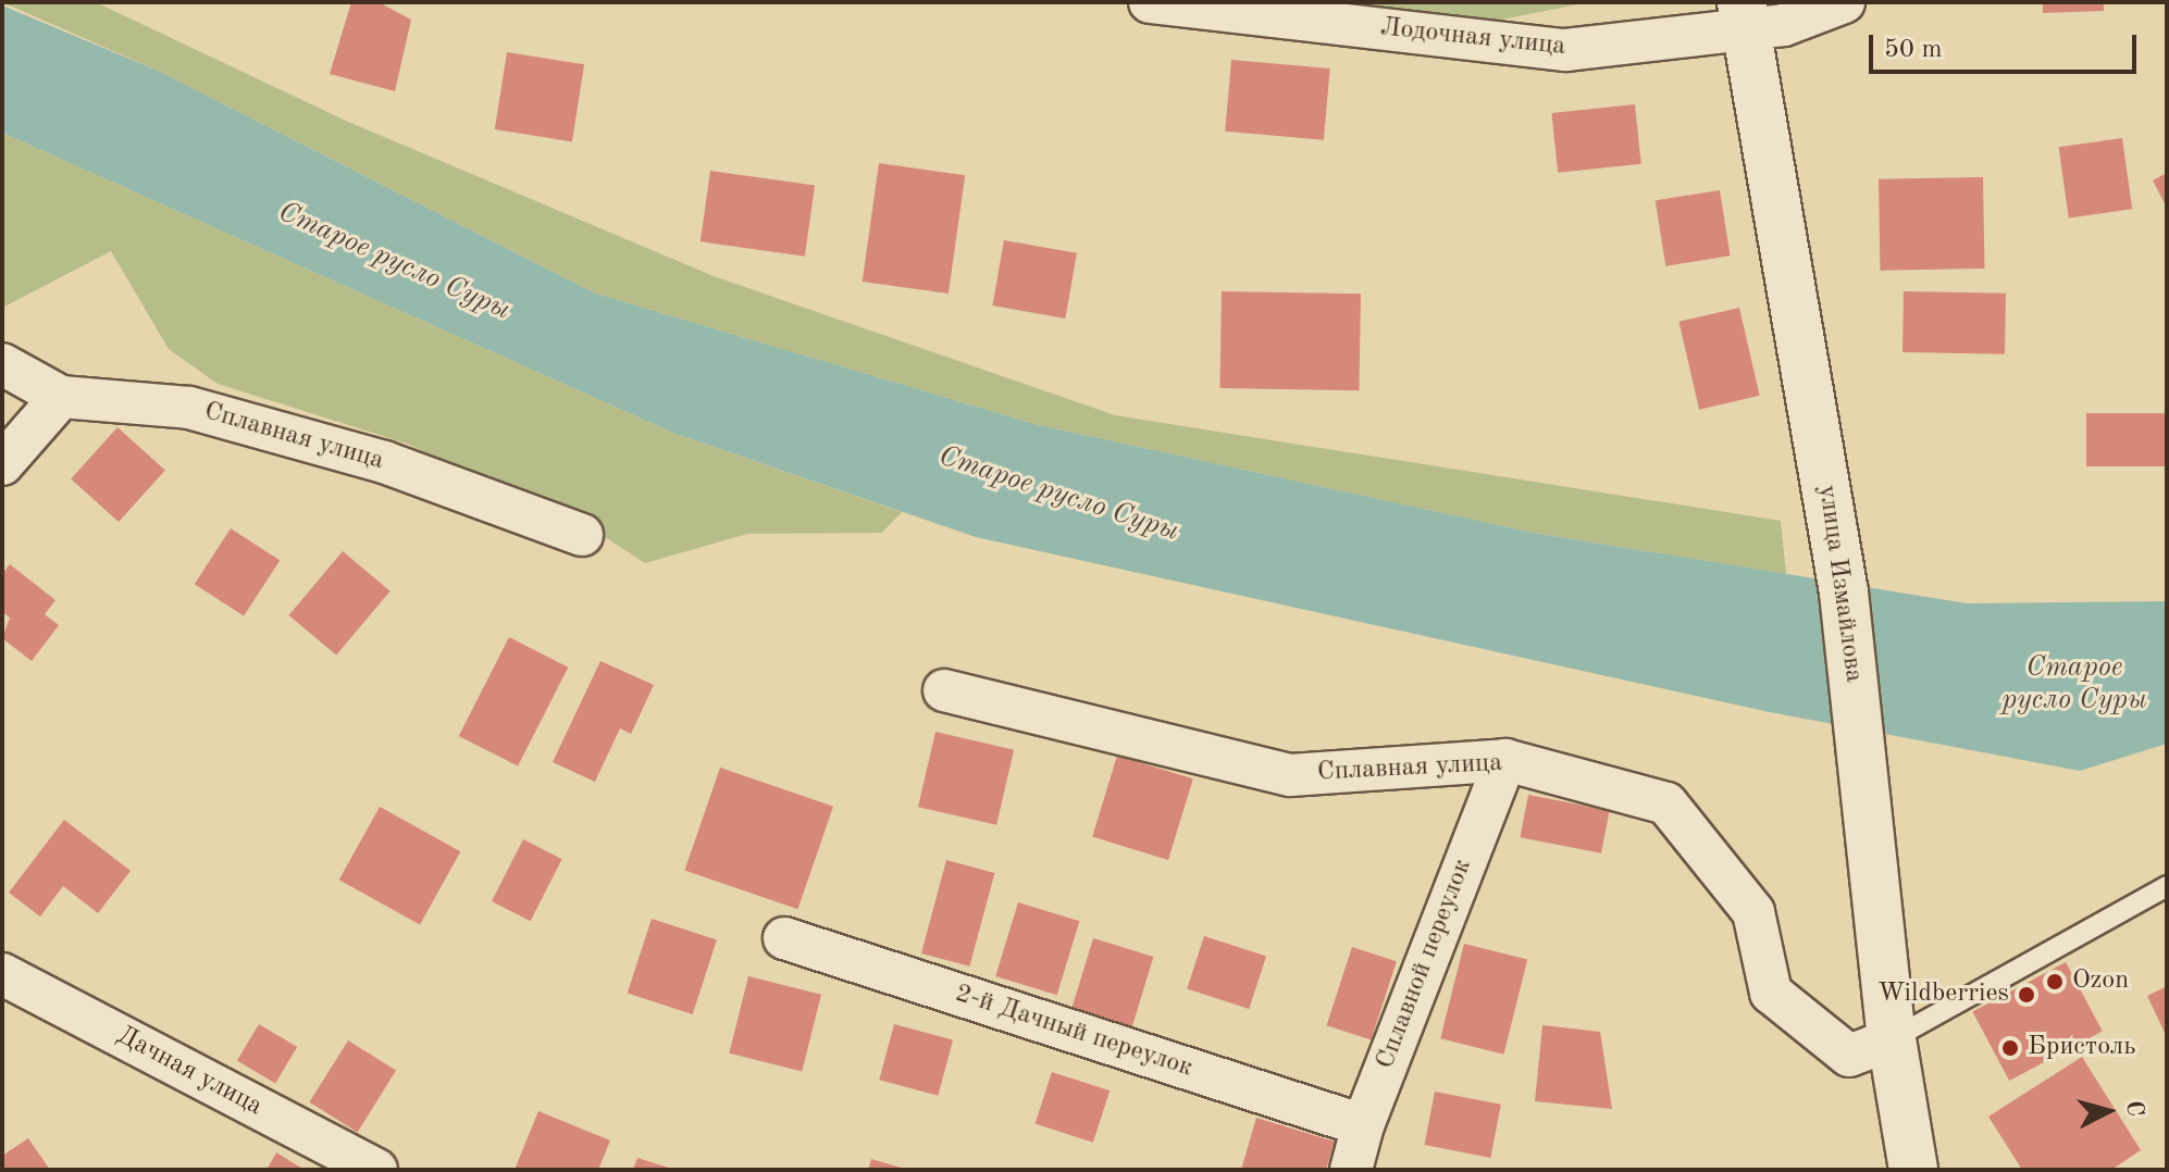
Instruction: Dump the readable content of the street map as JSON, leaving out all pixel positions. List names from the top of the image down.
{
  "streets": {
    "main road": ["улица Измайлова"],
    "street": [
      "Лодочная улица",
      "Сплавная улица",
      "Сплавной переулок",
      "2-й Дачный переулок",
      "Дачная улица"
    ]
  },
  "crossings": [
    ["Лодочная улица", "улица Измайлова"],
    ["Сплавная улица", "улица Измайлова"],
    ["Сплавная улица", "Сплавной переулок"],
    ["Сплавной переулок", "2-й Дачный переулок"]
  ],
  "water": ["Старое русло Суры"],
  "places": ["Ozon", "Wildberries", "Бристоль"],
  "scale_bar": "50 m",
  "north": "right"
}
